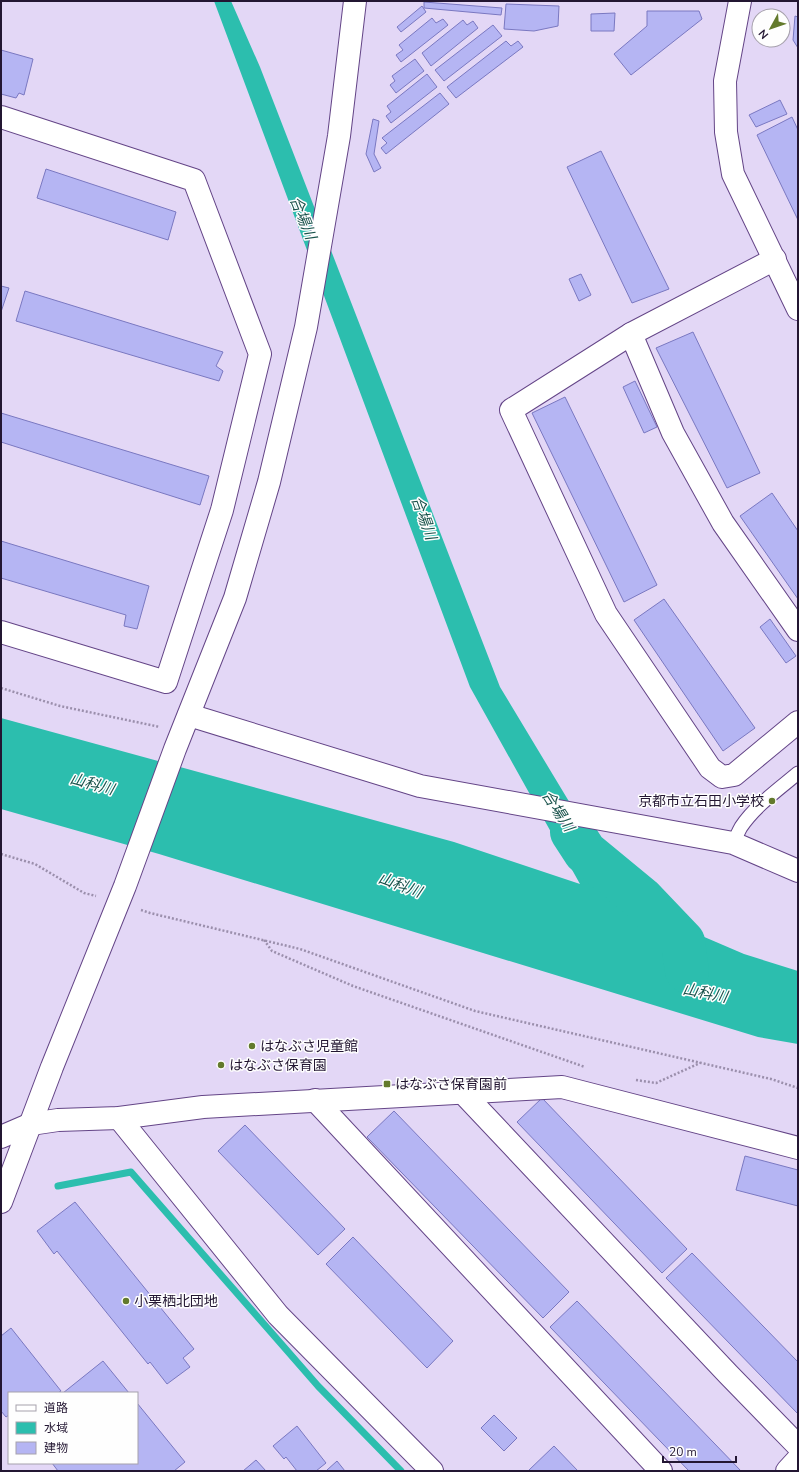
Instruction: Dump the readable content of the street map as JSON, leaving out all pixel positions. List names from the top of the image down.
{
  "water": ["合場川", "山科川"],
  "places": {
    "other": [
      "京都市立石田小学校",
      "はなぶさ児童館",
      "はなぶさ保育園",
      "小栗栖北団地"
    ],
    "transit": ["はなぶさ保育園前"]
  },
  "legend": ["道路", "水域", "建物"],
  "scale_bar": "20 m",
  "north": "bottom left"
}
